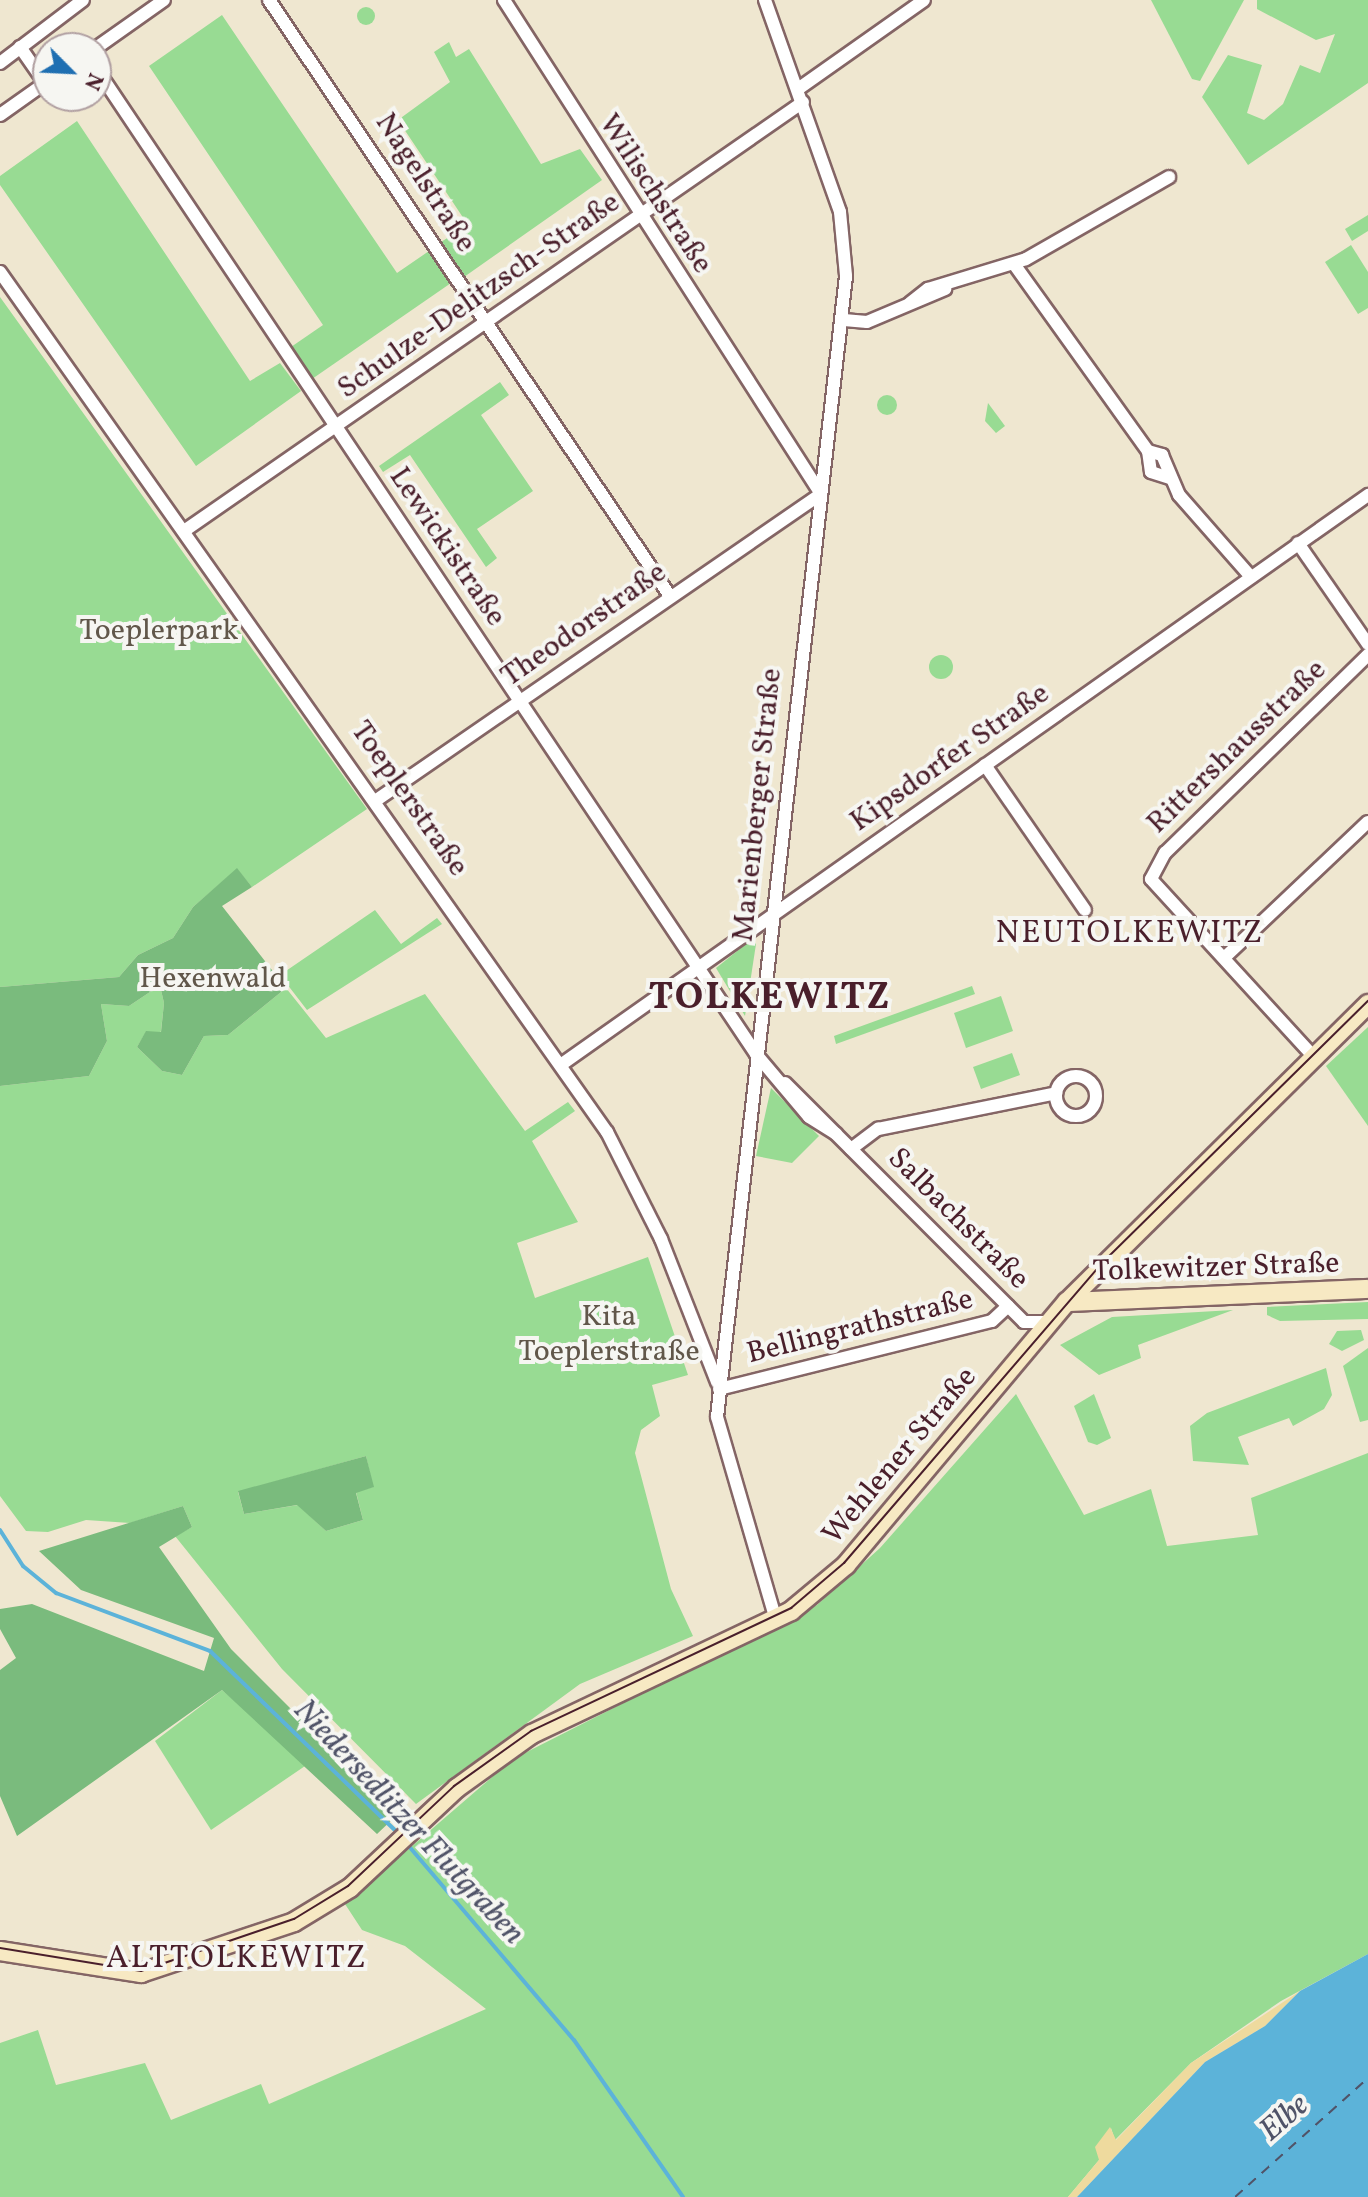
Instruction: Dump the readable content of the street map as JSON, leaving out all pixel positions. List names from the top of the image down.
{
  "streets": {
    "main road": ["Tolkewitzer Straße", "Wehlener Straße"],
    "street": [
      "Nagelstraße",
      "Wilischstraße",
      "Schulze-Delitzsch-Straße",
      "Lewickistraße",
      "Theodorstraße",
      "Rittershausstraße",
      "Kipsdorfer Straße",
      "Toeplerstraße",
      "Marienberger Straße",
      "Salbachstraße",
      "Bellingrathstraße"
    ]
  },
  "crossings": [
    ["Nagelstraße", "Schulze-Delitzsch-Straße"],
    ["Nagelstraße", "Theodorstraße"],
    ["Wilischstraße", "Schulze-Delitzsch-Straße"],
    ["Wilischstraße", "Theodorstraße"],
    ["Wilischstraße", "Marienberger Straße"],
    ["Schulze-Delitzsch-Straße", "Lewickistraße"],
    ["Schulze-Delitzsch-Straße", "Toeplerstraße"],
    ["Schulze-Delitzsch-Straße", "Marienberger Straße"],
    ["Lewickistraße", "Theodorstraße"],
    ["Lewickistraße", "Kipsdorfer Straße"],
    ["Lewickistraße", "Marienberger Straße"],
    ["Lewickistraße", "Salbachstraße"],
    ["Theodorstraße", "Toeplerstraße"],
    ["Theodorstraße", "Marienberger Straße"],
    ["Rittershausstraße", "Wehlener Straße"],
    ["Kipsdorfer Straße", "Toeplerstraße"],
    ["Kipsdorfer Straße", "Marienberger Straße"],
    ["Toeplerstraße", "Marienberger Straße"],
    ["Toeplerstraße", "Bellingrathstraße"],
    ["Marienberger Straße", "Salbachstraße"],
    ["Marienberger Straße", "Bellingrathstraße"],
    ["Marienberger Straße", "Wehlener Straße"],
    ["Salbachstraße", "Bellingrathstraße"],
    ["Salbachstraße", "Wehlener Straße"],
    ["Tolkewitzer Straße", "Wehlener Straße"]
  ],
  "districts": ["NEUTOLKEWITZ", "TOLKEWITZ", "ALTTOLKEWITZ"],
  "water": ["Niedersedlitzer Flutgraben", "Elbe"],
  "parks": ["Toeplerpark", "Hexenwald", "Kita Toeplerstraße"],
  "north": "bottom right"
}
